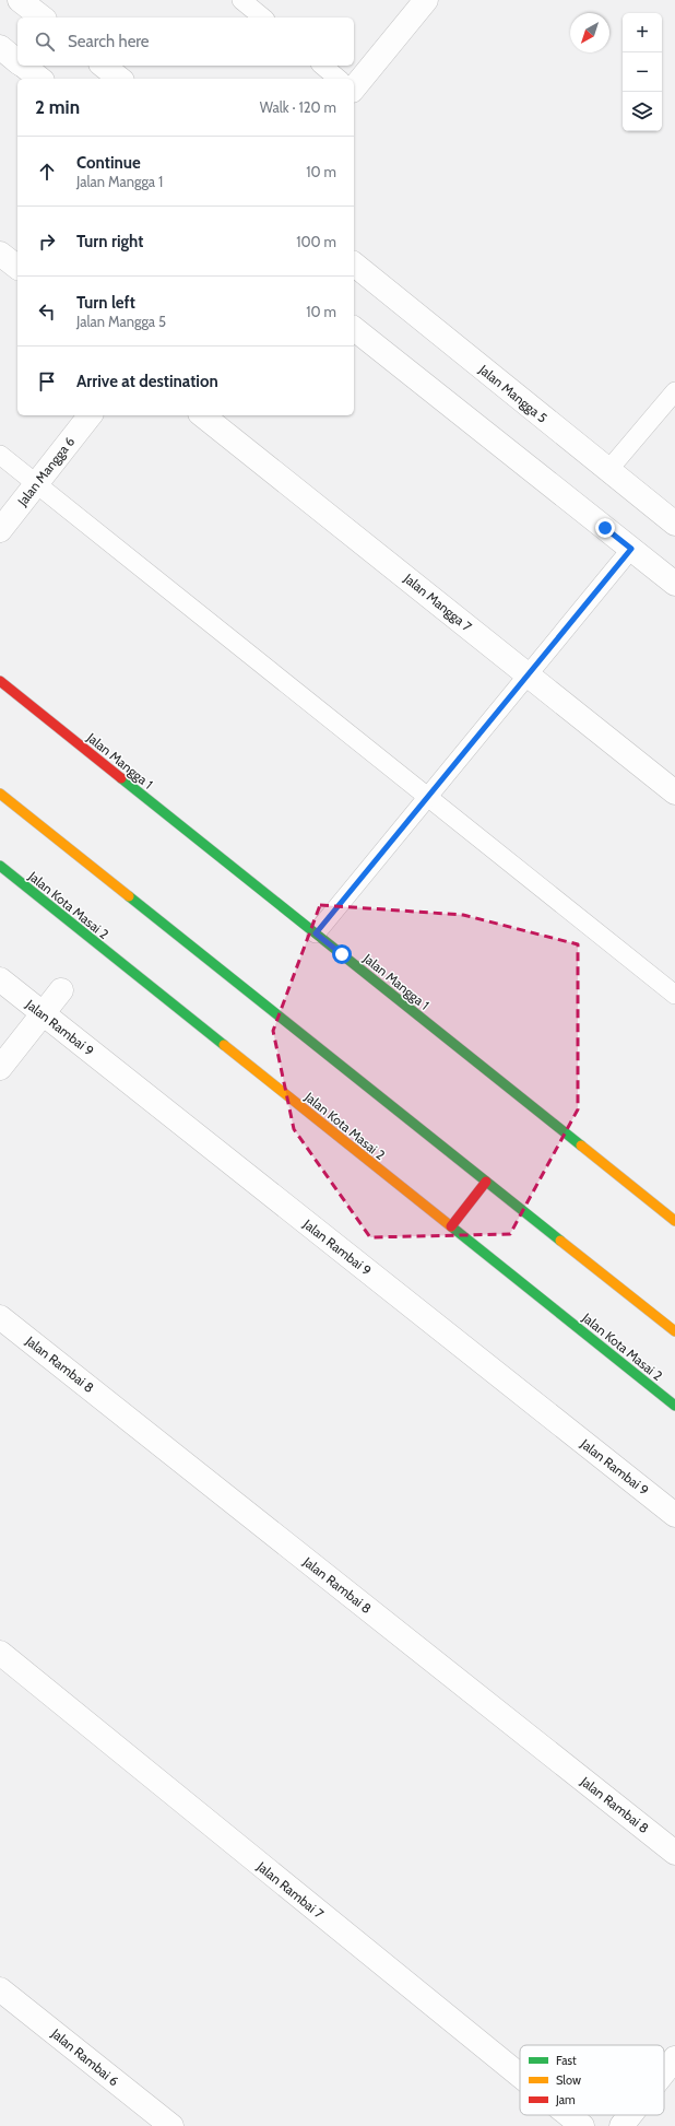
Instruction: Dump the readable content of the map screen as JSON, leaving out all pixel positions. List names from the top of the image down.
{
  "streets": {
    "main road": ["Jalan Mangga 1", "Jalan Kota Masai 2"],
    "street": [
      "Jalan Mangga 5",
      "Jalan Mangga 6",
      "Jalan Mangga 7",
      "Jalan Rambai 9",
      "Jalan Rambai 8",
      "Jalan Rambai 7",
      "Jalan Rambai 6"
    ]
  },
  "legend": ["Fast", "Slow", "Jam"],
  "north": "bottom left",
  "page": {
    "map_buttons": ["+", "−"],
    "search": "Search here",
    "heading": ["2 min", "Walk · 120 m"],
    "list": [
      ["Continue", "Jalan Mangga 1", "10 m"],
      ["Turn right", "100 m"],
      ["Turn left", "Jalan Mangga 5", "10 m"],
      "Arrive at destination"
    ]
  }
}
